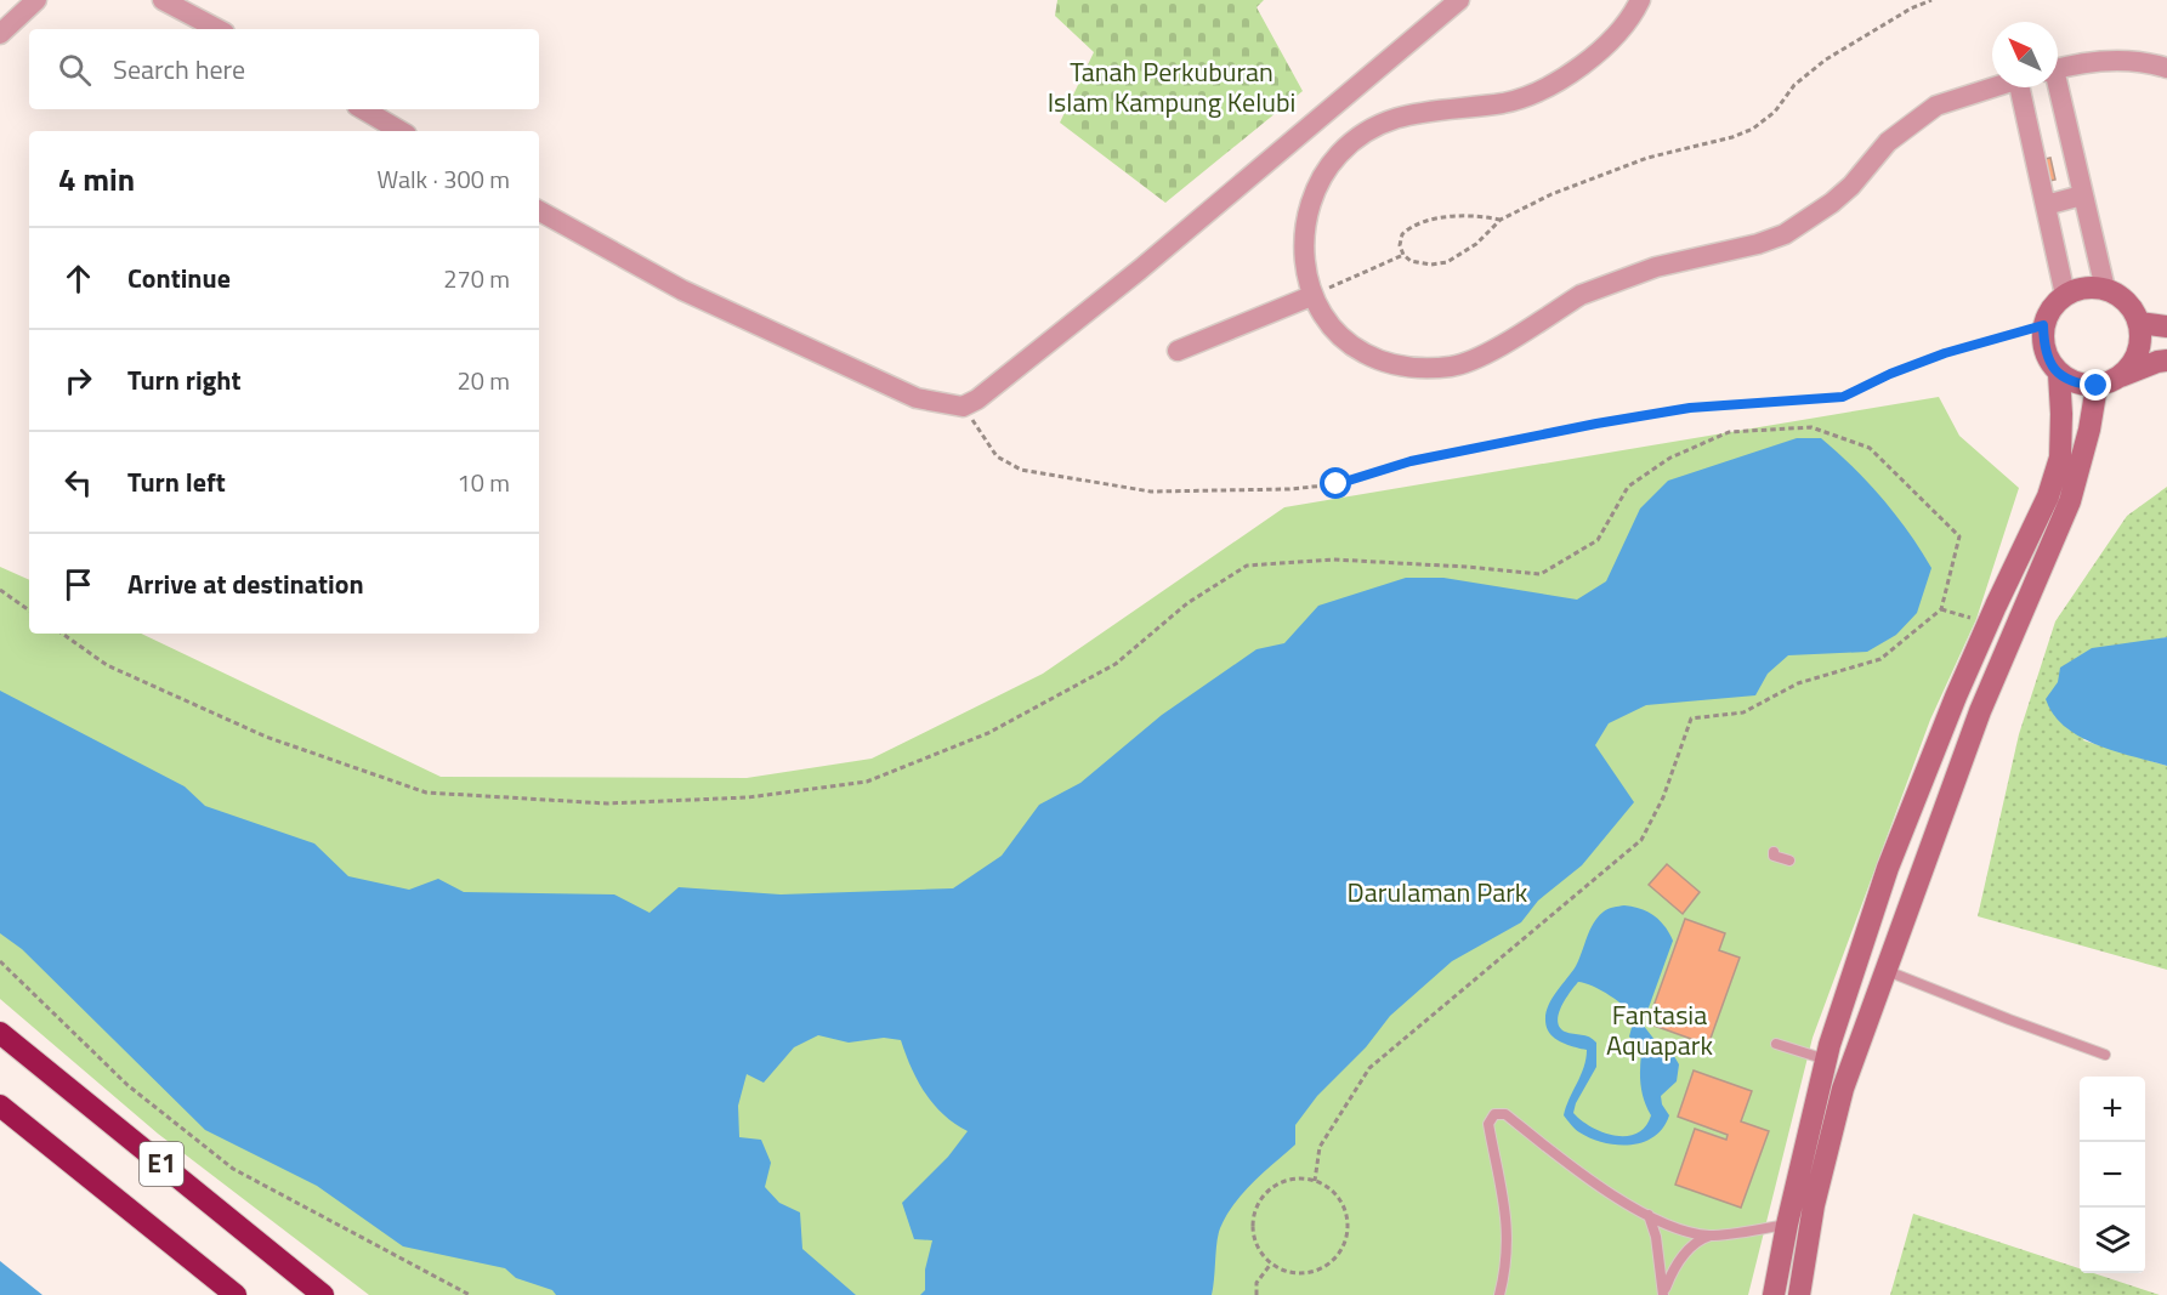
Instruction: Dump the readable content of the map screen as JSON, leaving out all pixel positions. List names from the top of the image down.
{
  "streets": {
    "highway": ["E1"]
  },
  "parks": ["Tanah Perkuburan Islam Kampung Kelubi", "Darulaman Park", "Fantasia Aquapark"],
  "north": "top left",
  "page": {
    "search": "Search here",
    "heading": ["4 min", "Walk · 300 m"],
    "list": [
      ["Continue", "270 m"],
      ["Turn right", "20 m"],
      ["Turn left", "10 m"],
      "Arrive at destination"
    ],
    "map_buttons": ["+", "−"]
  }
}
